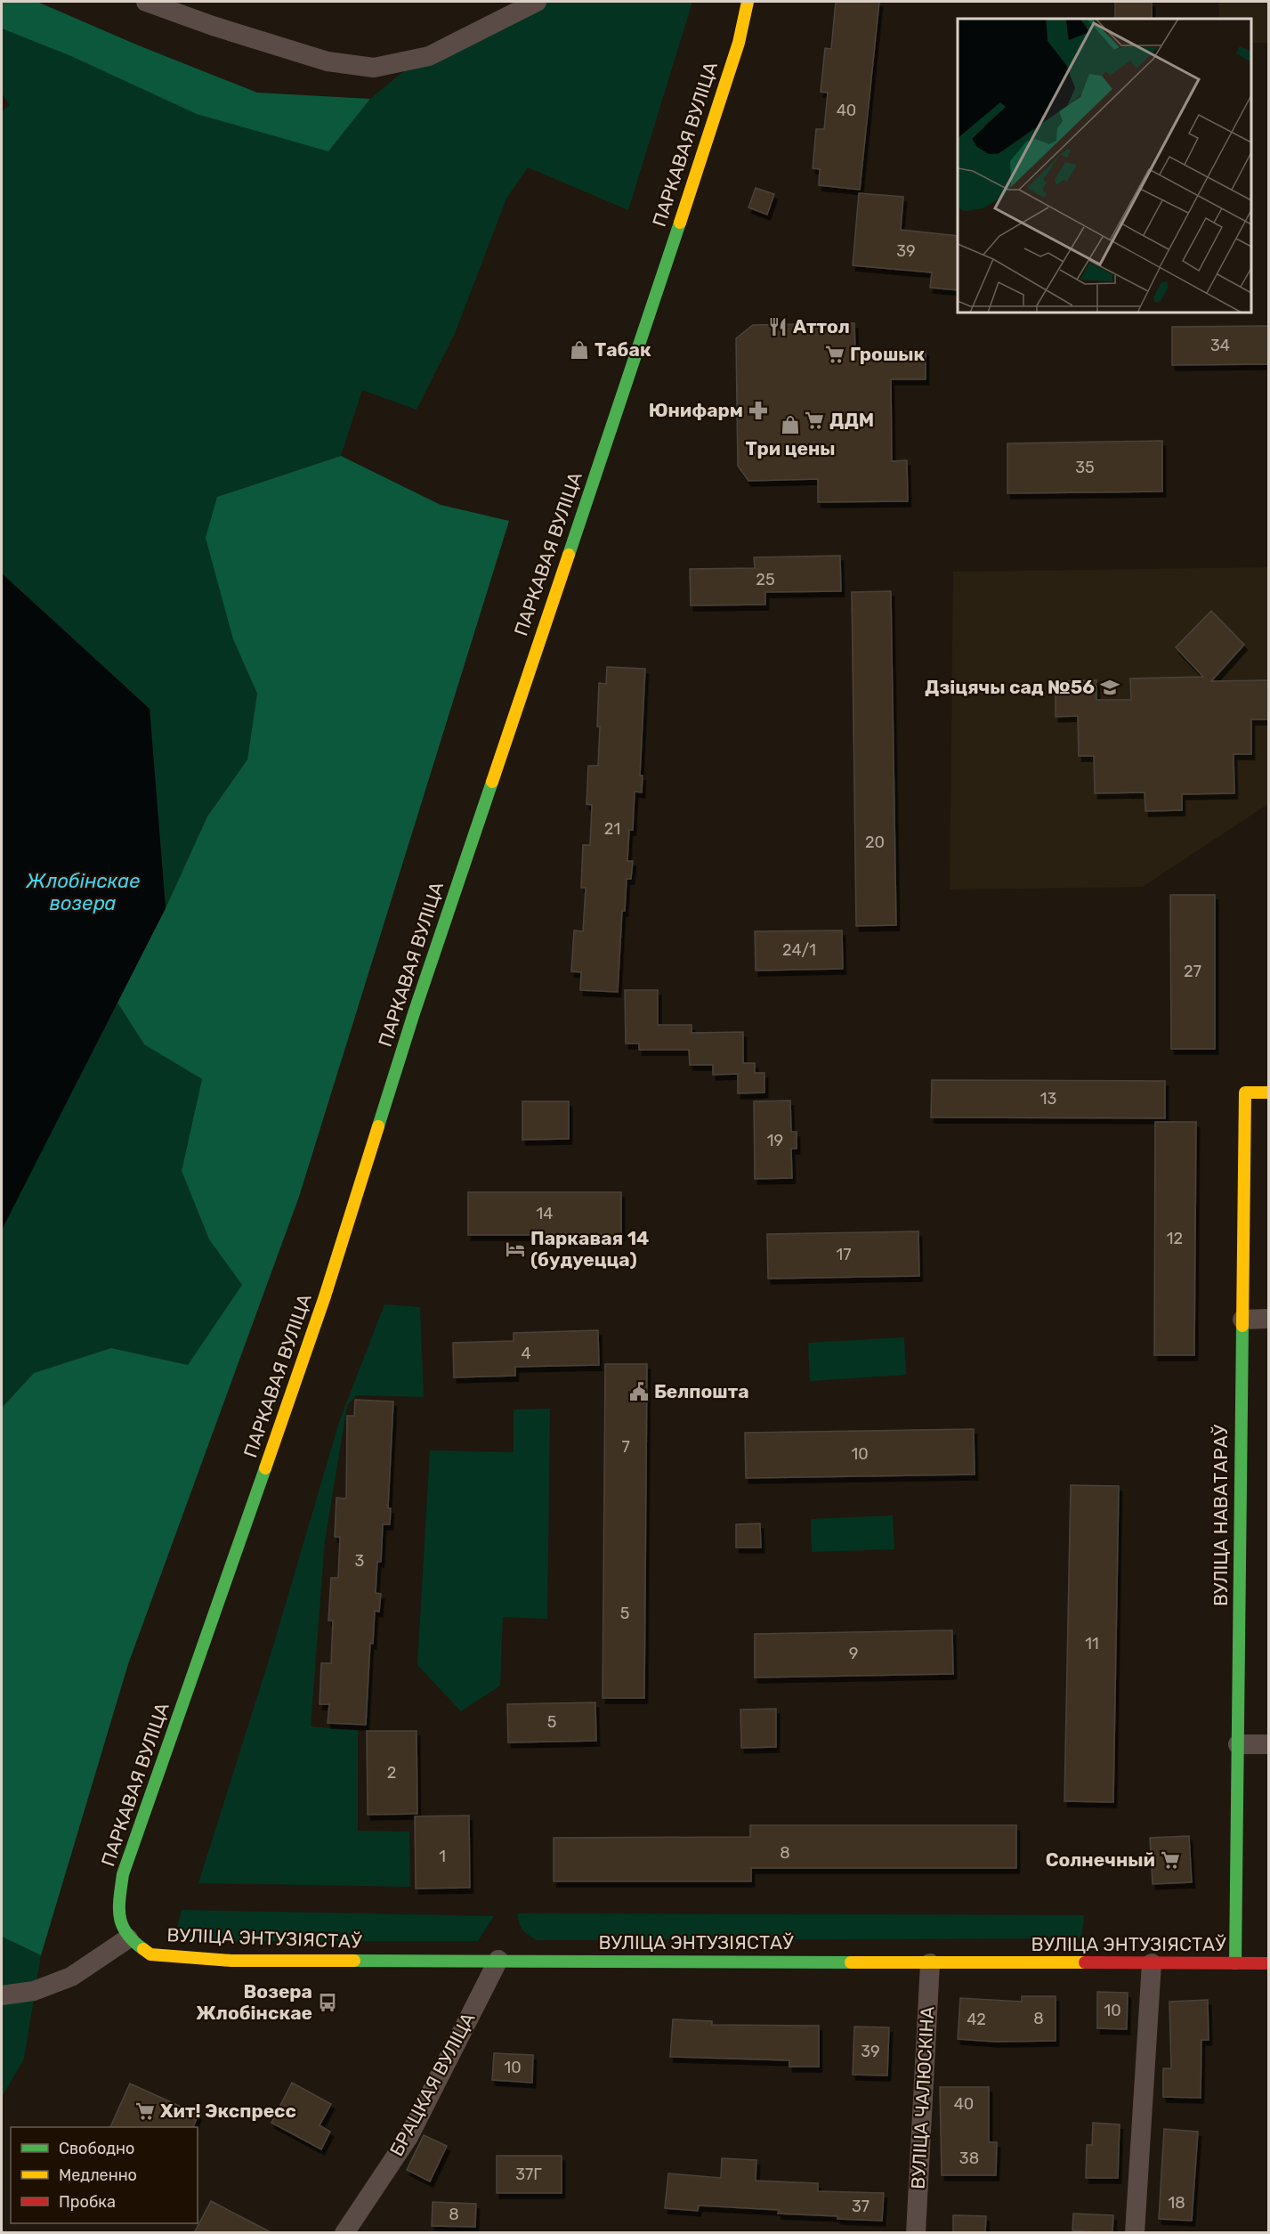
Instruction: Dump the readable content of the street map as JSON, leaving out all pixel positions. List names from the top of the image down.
{
  "streets": {
    "main road": ["ПАРКАВАЯ ВУЛІЦА", "ВУЛІЦА НАВАТАРАЎ", "ВУЛІЦА ЭНТУЗІЯСТАЎ"],
    "street": ["БРАЦКАЯ ВУЛІЦА", "ВУЛІЦА ЧАЛЮСКІНА"]
  },
  "crossings": [
    ["ПАРКАВАЯ ВУЛІЦА", "ВУЛІЦА ЭНТУЗІЯСТАЎ"],
    ["ВУЛІЦА НАВАТАРАЎ", "ВУЛІЦА ЭНТУЗІЯСТАЎ"],
    ["ВУЛІЦА ЭНТУЗІЯСТАЎ", "БРАЦКАЯ ВУЛІЦА"],
    ["ВУЛІЦА ЭНТУЗІЯСТАЎ", "ВУЛІЦА ЧАЛЮСКІНА"]
  ],
  "water": ["Жлобінскае возера"],
  "places": {
    "restaurant": ["Аттол"],
    "shop": ["Табак", "Три цены"],
    "supermarket": [
      "Грошык",
      "ДДМ",
      "Солнечный",
      "Хит! Экспресс"
    ],
    "pharmacy": ["Юнифарм"],
    "school or university": ["Дзіцячы сад №56"],
    "hotel": ["Паркавая 14 (будуецца)"],
    "public building": ["Белпошта"],
    "bus stop": ["Возера Жлобінскае"]
  },
  "house_numbers": [
    "40",
    "39",
    "34",
    "35",
    "25",
    "21",
    "20",
    "24/1",
    "27",
    "13",
    "19",
    "14",
    "12",
    "17",
    "4",
    "7",
    "10",
    "3",
    "5",
    "11",
    "9",
    "5",
    "2",
    "8",
    "1",
    "10",
    "8",
    "42",
    "39",
    "10",
    "40",
    "38",
    "37Г",
    "18",
    "37",
    "8"
  ],
  "legend": ["Свободно", "Медленно", "Пробка"]
}
